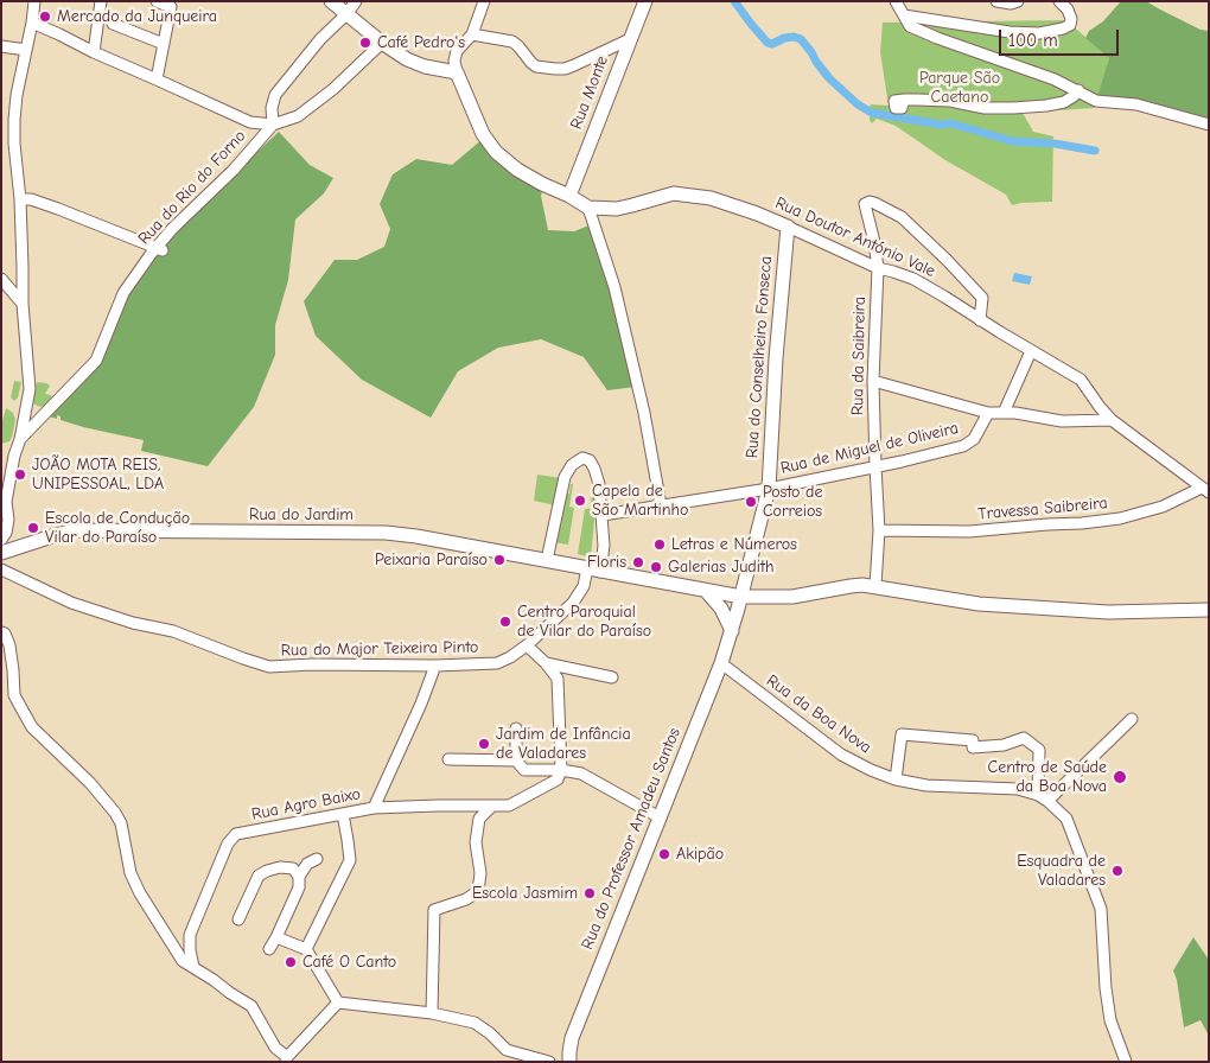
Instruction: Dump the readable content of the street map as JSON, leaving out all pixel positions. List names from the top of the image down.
{
  "streets": {
    "main road": [
      "Rua Monte",
      "Rua Doutor António Vale",
      "Rua do Conselheiro Fonseca",
      "Rua do Jardim",
      "Rua do Professor Amadeu Santos"
    ],
    "street": [
      "Rua do Rio do Forno",
      "Rua da Saibreira",
      "Rua de Miguel de Oliveira",
      "Travessa Saibreira",
      "Rua do Major Teixeira Pinto",
      "Rua da Boa Nova",
      "Rua Agro Baixo"
    ]
  },
  "crossings": [
    ["Rua Doutor António Vale", "Rua da Saibreira"],
    ["Rua Doutor António Vale", "Rua do Conselheiro Fonseca"],
    ["Rua Doutor António Vale", "Travessa Saibreira"],
    ["Rua da Saibreira", "Rua de Miguel de Oliveira"],
    ["Rua da Saibreira", "Travessa Saibreira"],
    ["Rua da Saibreira", "Rua do Jardim"],
    ["Rua do Conselheiro Fonseca", "Rua de Miguel de Oliveira"],
    ["Rua do Conselheiro Fonseca", "Rua do Jardim"],
    ["Rua do Conselheiro Fonseca", "Rua do Professor Amadeu Santos"],
    ["Rua de Miguel de Oliveira", "Rua do Major Teixeira Pinto"],
    ["Rua do Jardim", "Rua do Major Teixeira Pinto"],
    ["Rua do Jardim", "Rua do Professor Amadeu Santos"],
    ["Rua da Boa Nova", "Rua do Professor Amadeu Santos"]
  ],
  "parks": ["Parque São Caetano"],
  "places": [
    "Mercado da Junqueira",
    "Café Pedro's",
    "JOÃO MOTA REIS, UNIPESSOAL, LDA",
    "Capela de São Martinho",
    "Posto de Correios",
    "Escola de Condução Vilar do Paraíso",
    "Letras e Números",
    "Peixaria Paraíso",
    "Floris",
    "Galerias Judith",
    "Centro Paroquial de Vilar do Paraíso",
    "Jardim de Infância de Valadares",
    "Centro de Saúde da Boa Nova",
    "Akipão",
    "Esquadra de Valadares",
    "Escola Jasmim",
    "Café O Canto"
  ],
  "scale_bar": "100 m"
}
